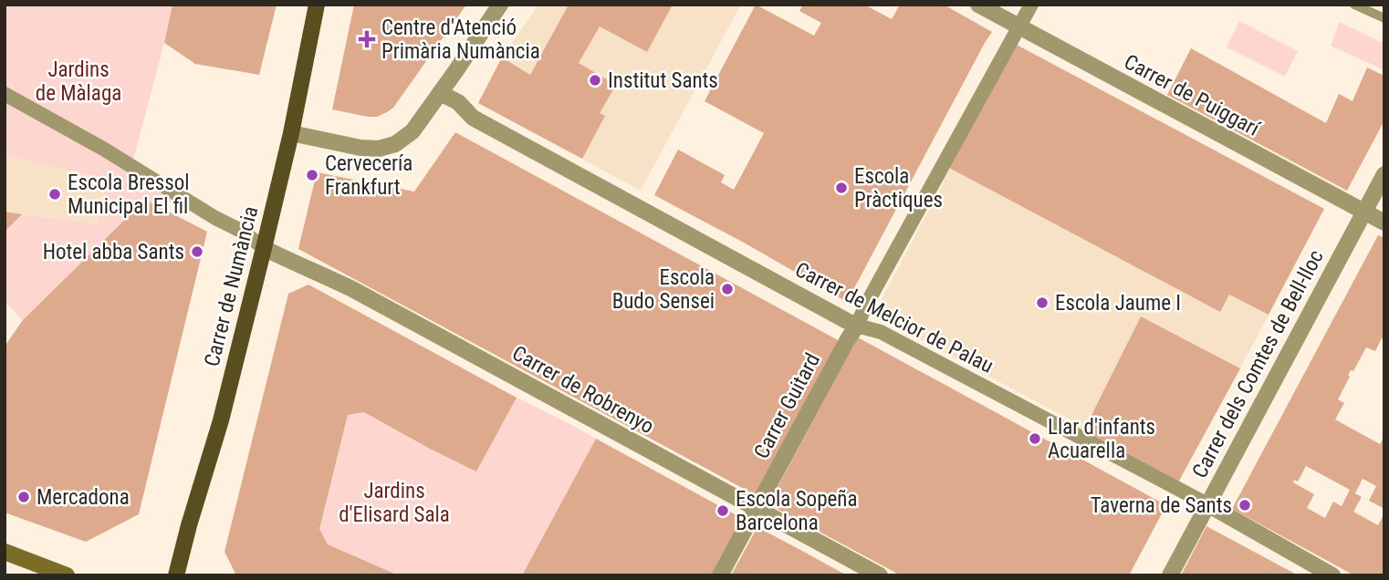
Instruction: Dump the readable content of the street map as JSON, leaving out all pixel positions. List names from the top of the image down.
{
  "streets": {
    "main road": ["Carrer de Numància"],
    "street": [
      "Carrer de Puiggarí",
      "Carrer de Melcior de Palau",
      "Carrer dels Comtes de Bell-lloc",
      "Carrer de Robrenyo",
      "Carrer Guitard"
    ]
  },
  "crossings": [
    ["Carrer de Puiggarí", "Carrer dels Comtes de Bell-lloc"],
    ["Carrer de Numància", "Carrer de Robrenyo"],
    ["Carrer de Melcior de Palau", "Carrer dels Comtes de Bell-lloc"],
    ["Carrer de Melcior de Palau", "Carrer Guitard"],
    ["Carrer de Robrenyo", "Carrer Guitard"]
  ],
  "parks": ["Jardins de Màlaga", "Jardins d'Elisard Sala"],
  "places": {
    "health": ["Centre d'Atenció Primària Numància"],
    "other": [
      "Institut Sants",
      "Cervecería Frankfurt",
      "Escola Pràctiques",
      "Escola Bressol Municipal El fil",
      "Hotel abba Sants",
      "Escola Budo Sensei",
      "Escola Jaume I",
      "Llar d'infants Acuarella",
      "Mercadona",
      "Taverna de Sants",
      "Escola Sopeña Barcelona"
    ]
  }
}
